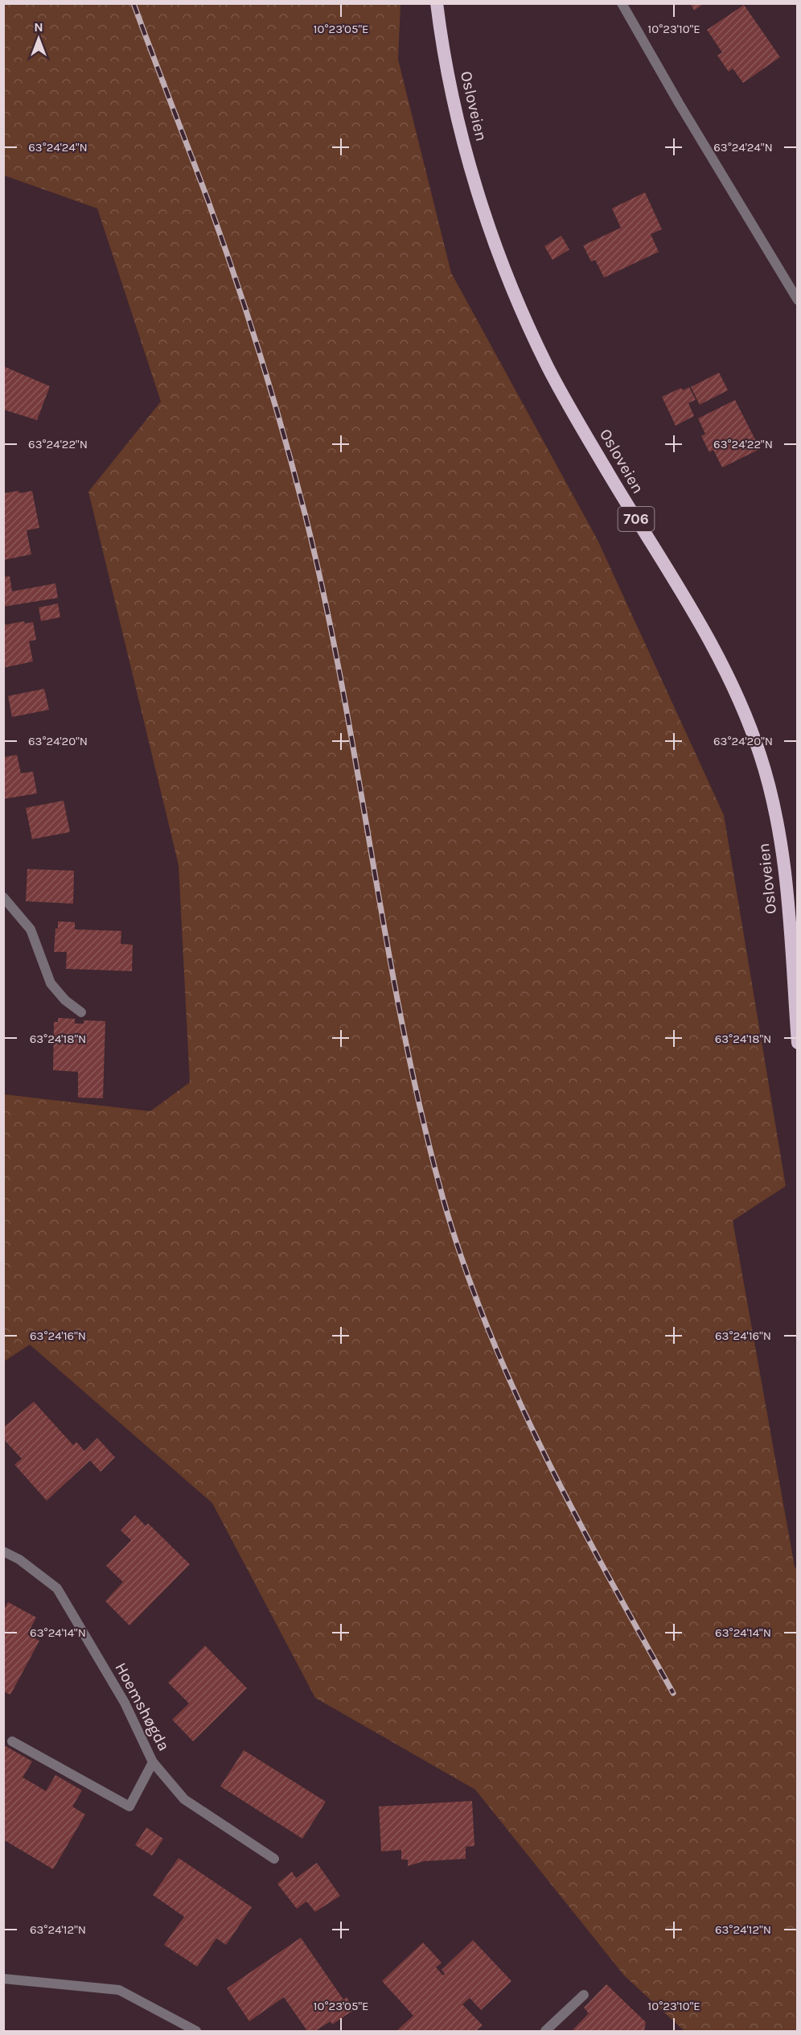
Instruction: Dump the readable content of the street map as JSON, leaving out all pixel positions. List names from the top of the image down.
{
  "streets": {
    "highway": ["Osloveien", "706"],
    "street": ["Hoemshøgda"]
  },
  "north": "top",
  "coordinates": [
    "10°23'05\"E",
    "10°23'10\"E",
    "63°24'24\"N",
    "63°24'22\"N",
    "63°24'20\"N",
    "63°24'18\"N",
    "63°24'16\"N",
    "63°24'14\"N",
    "63°24'12\"N"
  ]
}
